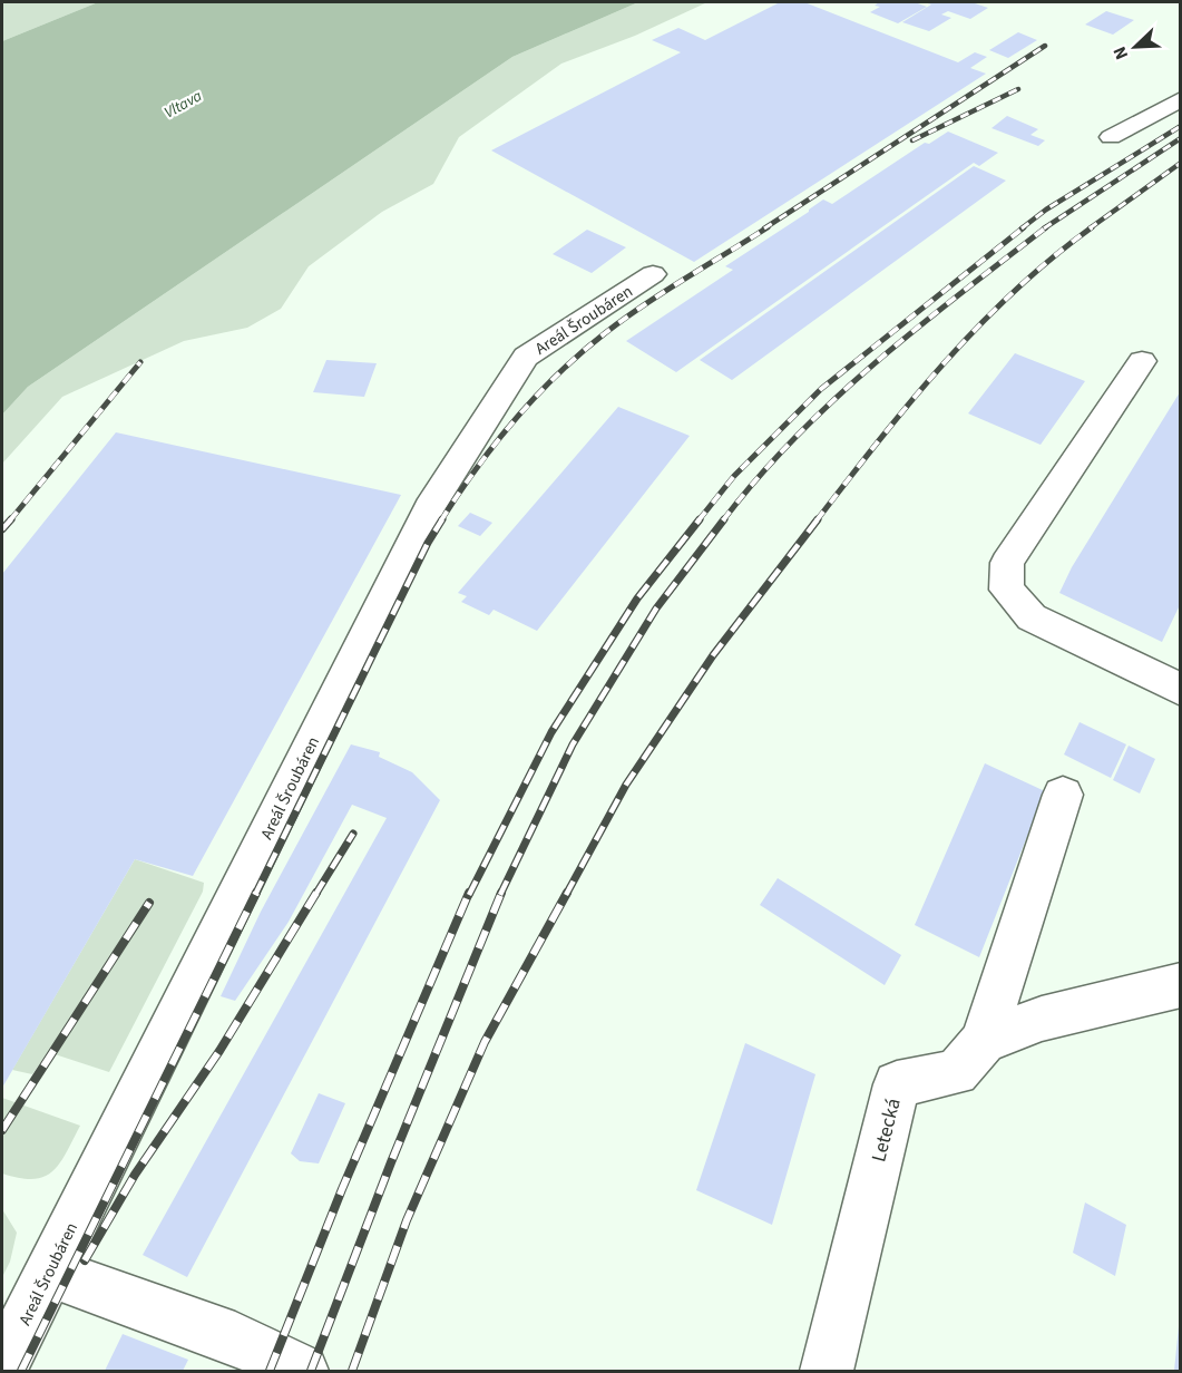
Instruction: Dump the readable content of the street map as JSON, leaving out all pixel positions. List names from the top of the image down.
{
  "streets": {
    "street": ["Areál Šroubáren", "Letecká"]
  },
  "water": ["Vltava"],
  "north": "bottom left"
}
